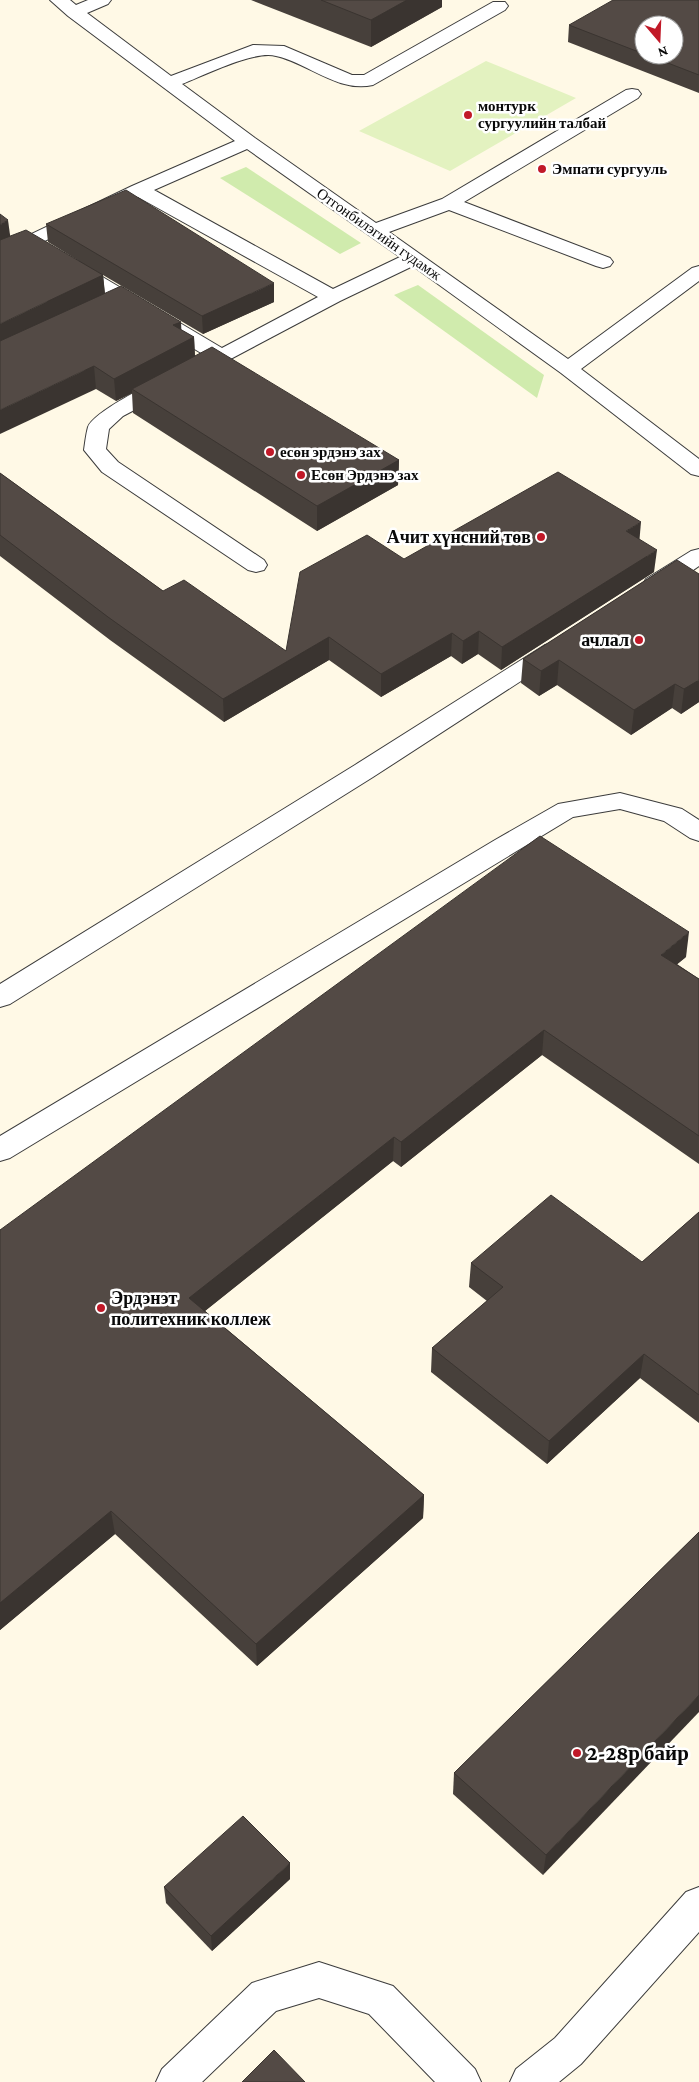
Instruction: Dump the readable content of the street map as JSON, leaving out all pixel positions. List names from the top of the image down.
{
  "streets": {
    "street": ["Отгонбилэгийн гудамж"]
  },
  "places": [
    "монтурк сургуулийн талбай",
    "Эмпати сургууль",
    "есөн эрдэнэ зах",
    "Есөн Эрдэнэ зах",
    "Ачит хүнсний төв",
    "ачлал",
    "Эрдэнэт политехник коллеж",
    "2-28р байр"
  ],
  "north": "bottom"
}
